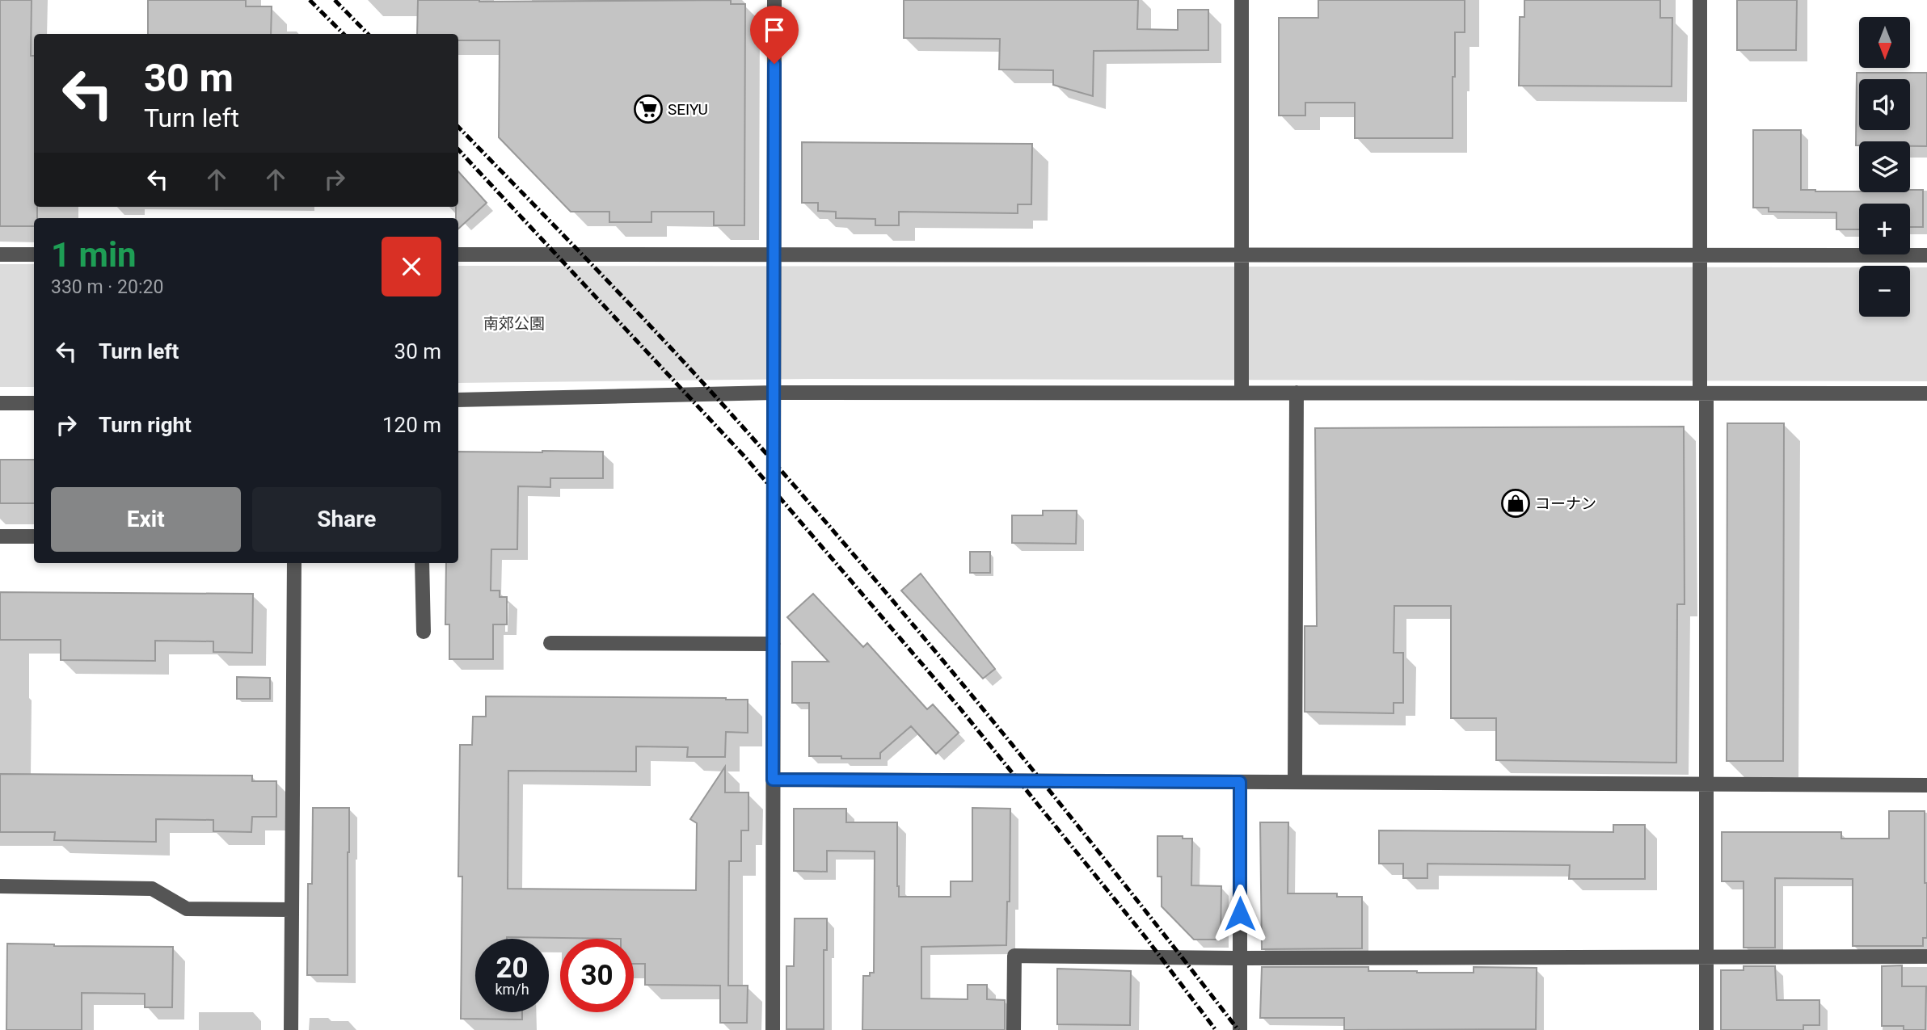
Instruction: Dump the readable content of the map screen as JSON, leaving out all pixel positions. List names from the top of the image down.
{
  "parks": ["南郊公園"],
  "places": {
    "supermarket": ["SEIYU"],
    "shop": ["コーナン"]
  },
  "north": "bottom",
  "page": {
    "map_buttons": ["+", "−"],
    "turn": ["30 m", "Turn left"],
    "heading": ["1 min", "330 m · 20:20"],
    "list": [
      {
        "name": "Turn left",
        "value": "30 m"
      },
      {
        "name": "Turn right",
        "value": "120 m"
      }
    ],
    "buttons": ["Exit", "Share"],
    "speed": "20 km/h",
    "limit": "30"
  }
}
